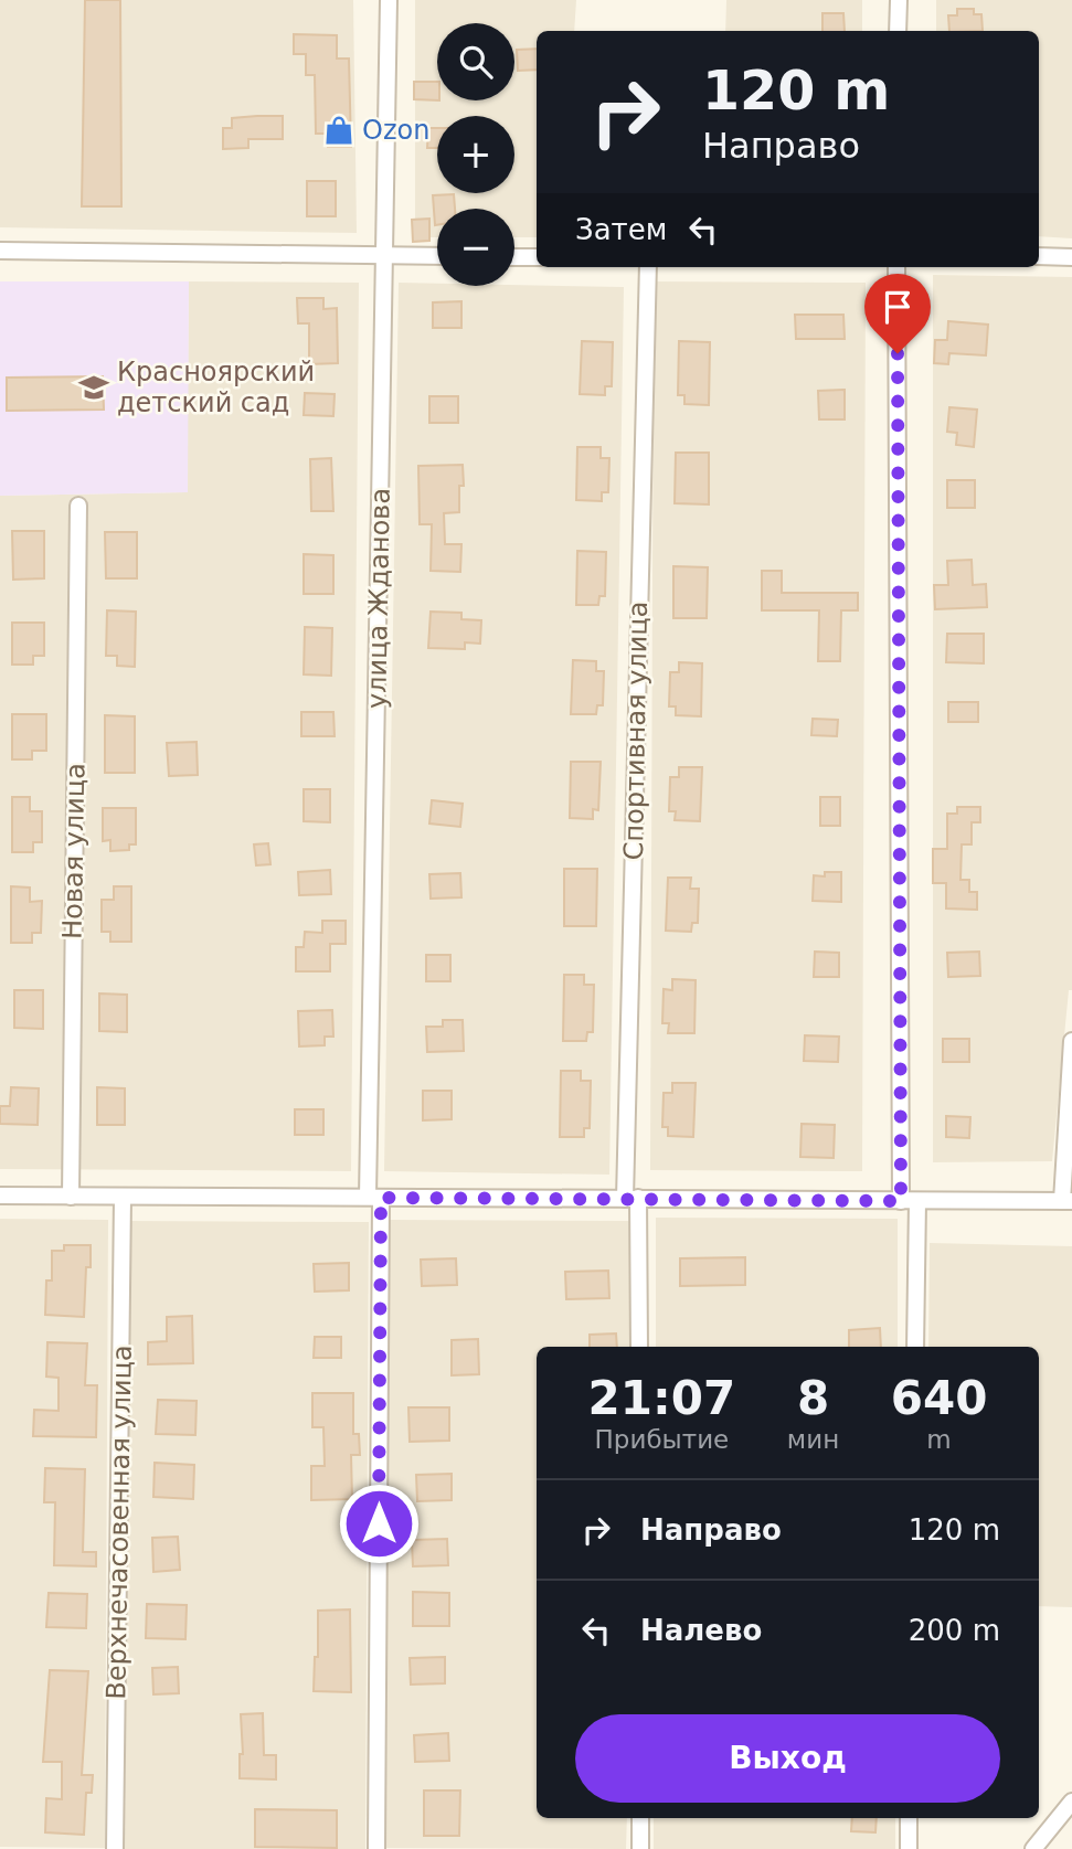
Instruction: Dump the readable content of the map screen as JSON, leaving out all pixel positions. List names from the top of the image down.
{
  "streets": {
    "street": [
      "улица Жданова",
      "Спортивная улица",
      "Новая улица",
      "Верхнечасовенная улица"
    ]
  },
  "places": {
    "shop": ["Ozon"],
    "school or university": ["Красноярский детский сад"]
  },
  "page": {
    "map_buttons": ["+", "−"],
    "turn": ["120 m", "Направо"],
    "then": "Затем",
    "eta": [
      "21:07",
      "Прибытие",
      "8",
      "мин",
      "640",
      "m"
    ],
    "list": [
      {
        "name": "Направо",
        "value": "120 m"
      },
      {
        "name": "Налево",
        "value": "200 m"
      }
    ],
    "buttons": "Выход"
  }
}
